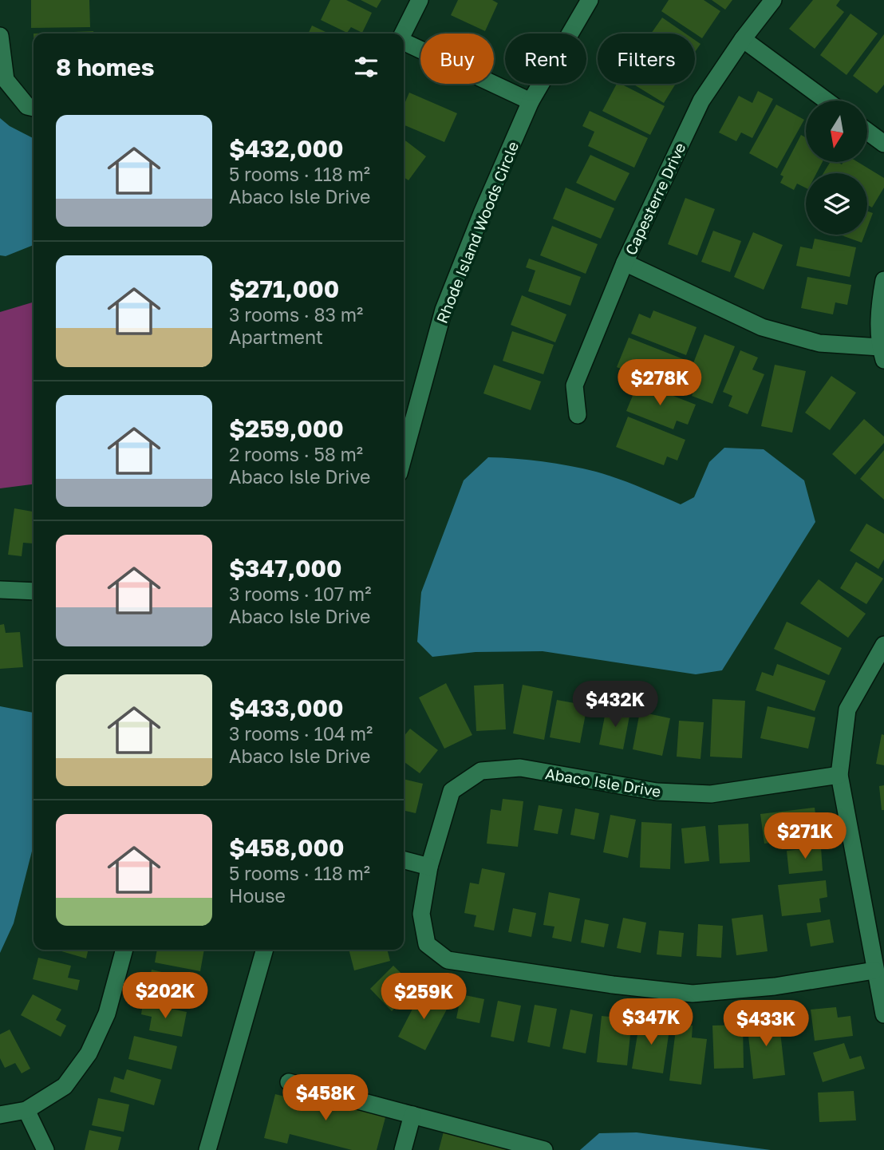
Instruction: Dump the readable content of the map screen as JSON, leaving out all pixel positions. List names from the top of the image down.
{
  "streets": {
    "street": ["Capesterre Drive", "Rhode Island Woods Circle", "Abaco Isle Drive"]
  },
  "north": "bottom",
  "page": {
    "chip": ["Buy", "Rent", "Filters"],
    "heading": "8 homes",
    "list": [
      {
        "name": "$432,000",
        "note": "5 rooms · 118 m² · Abaco Isle Drive"
      },
      {
        "name": "$271,000",
        "note": "3 rooms · 83 m² · Apartment"
      },
      {
        "name": "$259,000",
        "note": "2 rooms · 58 m² · Abaco Isle Drive"
      },
      {
        "name": "$347,000",
        "note": "3 rooms · 107 m² · Abaco Isle Drive"
      },
      {
        "name": "$433,000",
        "note": "3 rooms · 104 m² · Abaco Isle Drive"
      },
      {
        "name": "$458,000",
        "note": "5 rooms · 118 m² · House"
      }
    ],
    "price": [
      "$278K",
      "$432K",
      "$271K",
      "$202K",
      "$259K",
      "$347K",
      "$433K",
      "$458K"
    ]
  }
}
